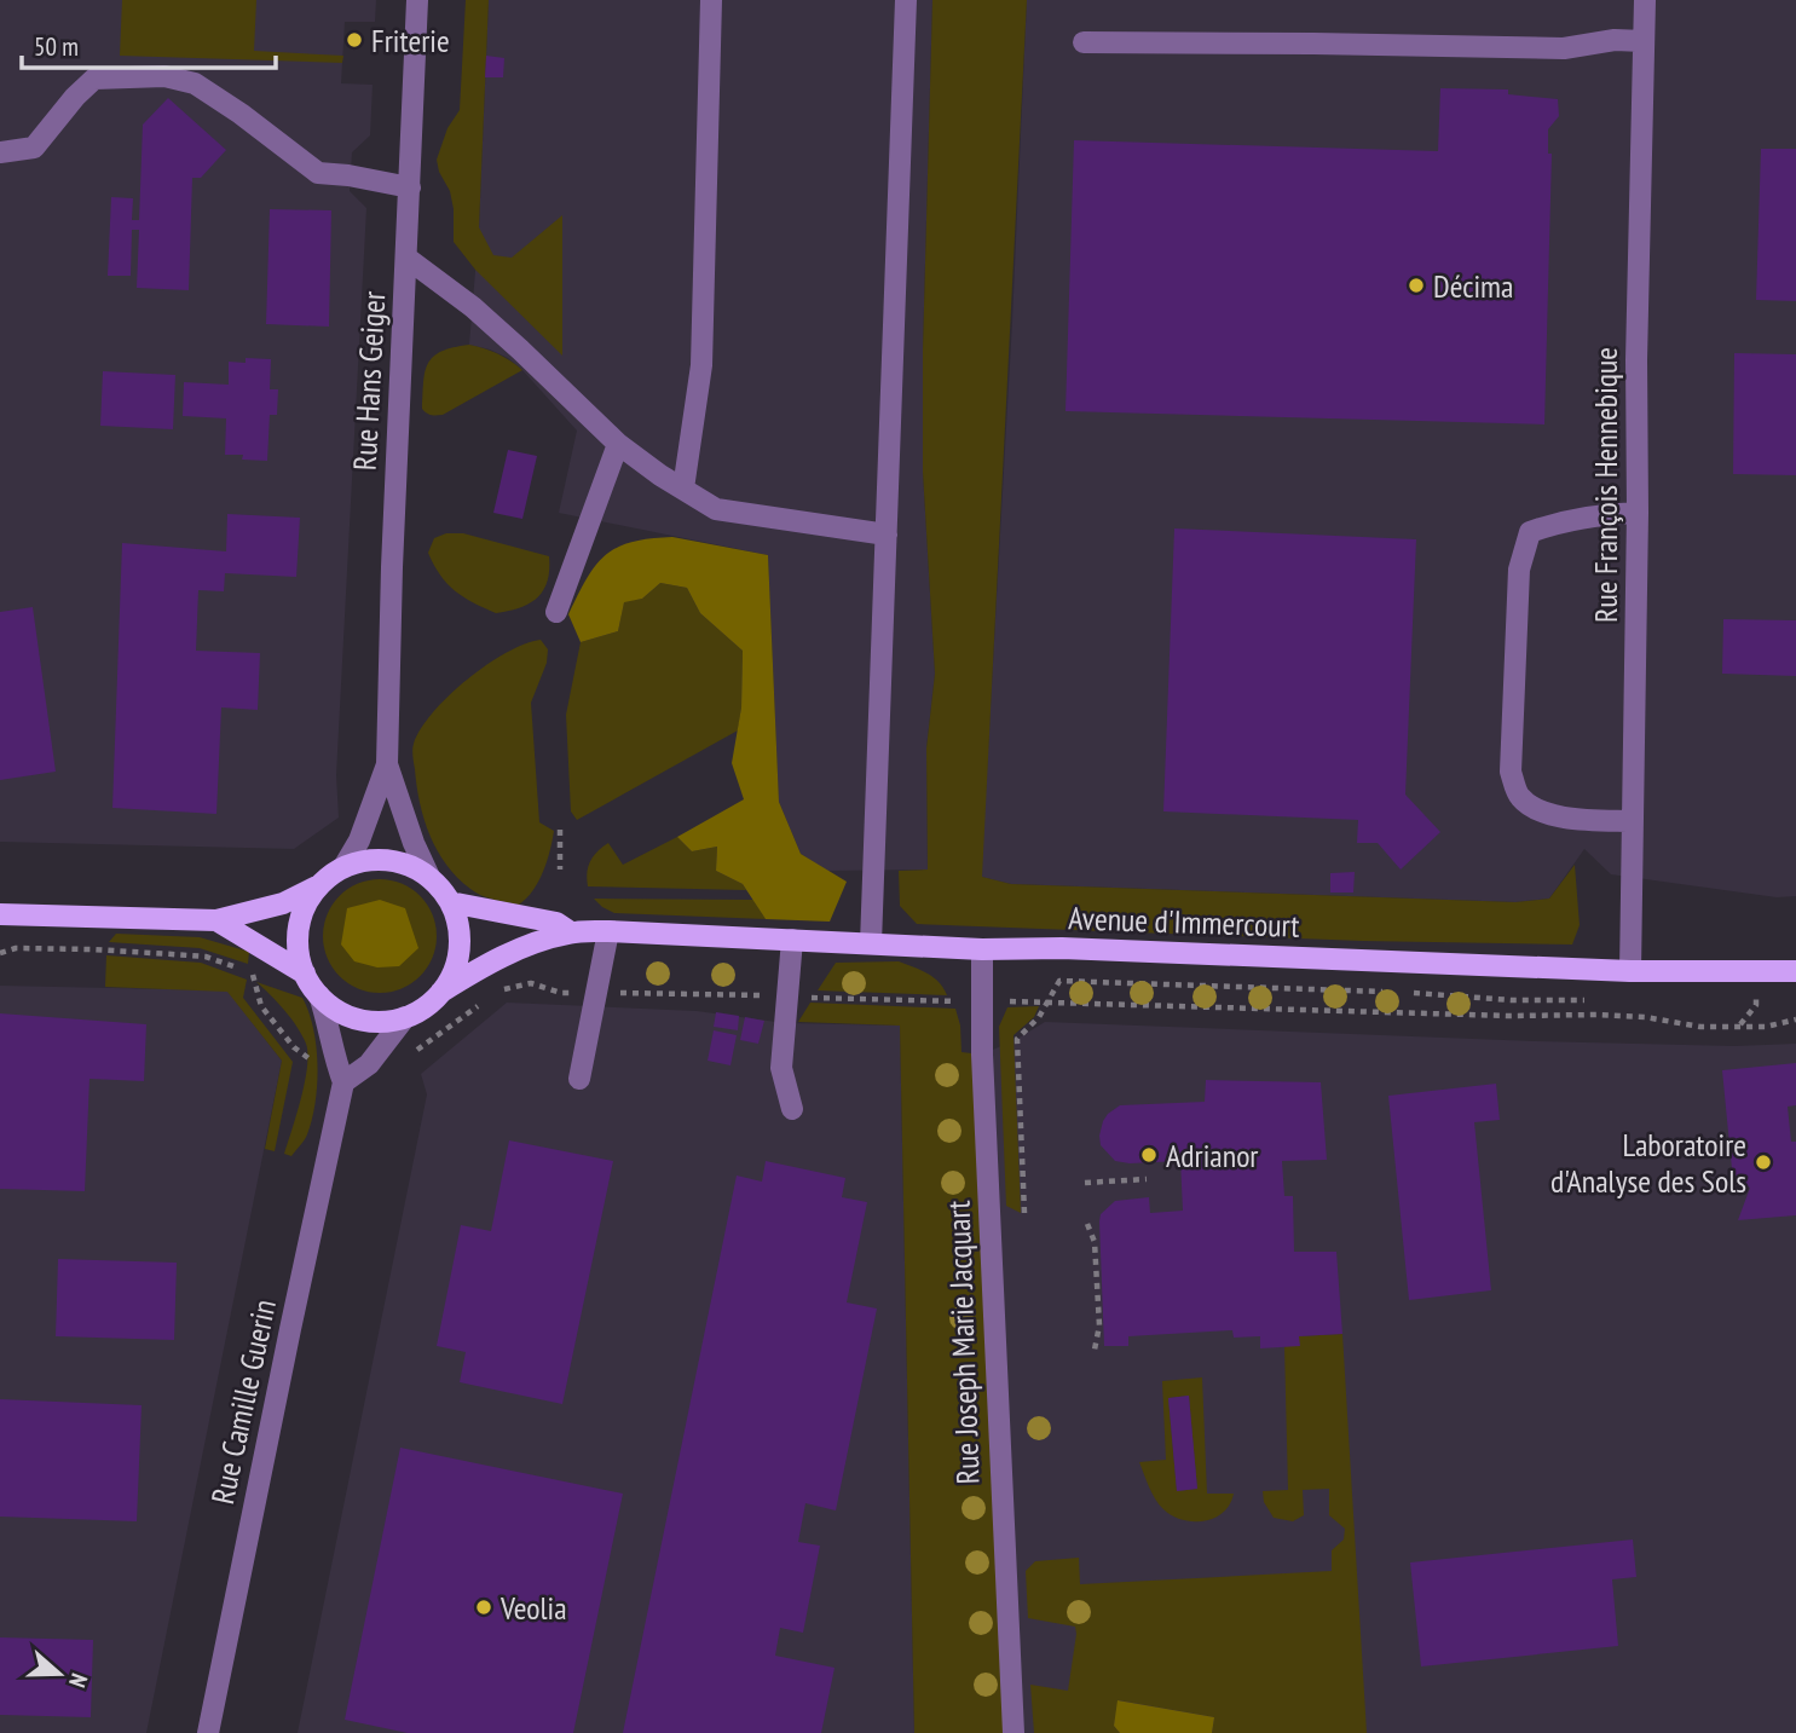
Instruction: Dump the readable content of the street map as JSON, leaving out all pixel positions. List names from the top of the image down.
{
  "streets": {
    "main road": ["Avenue d'Immercourt"],
    "street": [
      "Rue Hans Geiger",
      "Rue François Hennebique",
      "Rue Joseph Marie Jacquart",
      "Rue Camille Guerin"
    ]
  },
  "crossings": [
    ["Rue Hans Geiger", "Avenue d'Immercourt"],
    ["Rue Hans Geiger", "Rue Camille Guerin"],
    ["Rue François Hennebique", "Avenue d'Immercourt"],
    ["Avenue d'Immercourt", "Rue Joseph Marie Jacquart"],
    ["Avenue d'Immercourt", "Rue Camille Guerin"]
  ],
  "places": [
    "Friterie",
    "Décima",
    "Adrianor",
    "Laboratoire d'Analyse des Sols",
    "Veolia"
  ],
  "scale_bar": "50 m",
  "north": "right"
}
